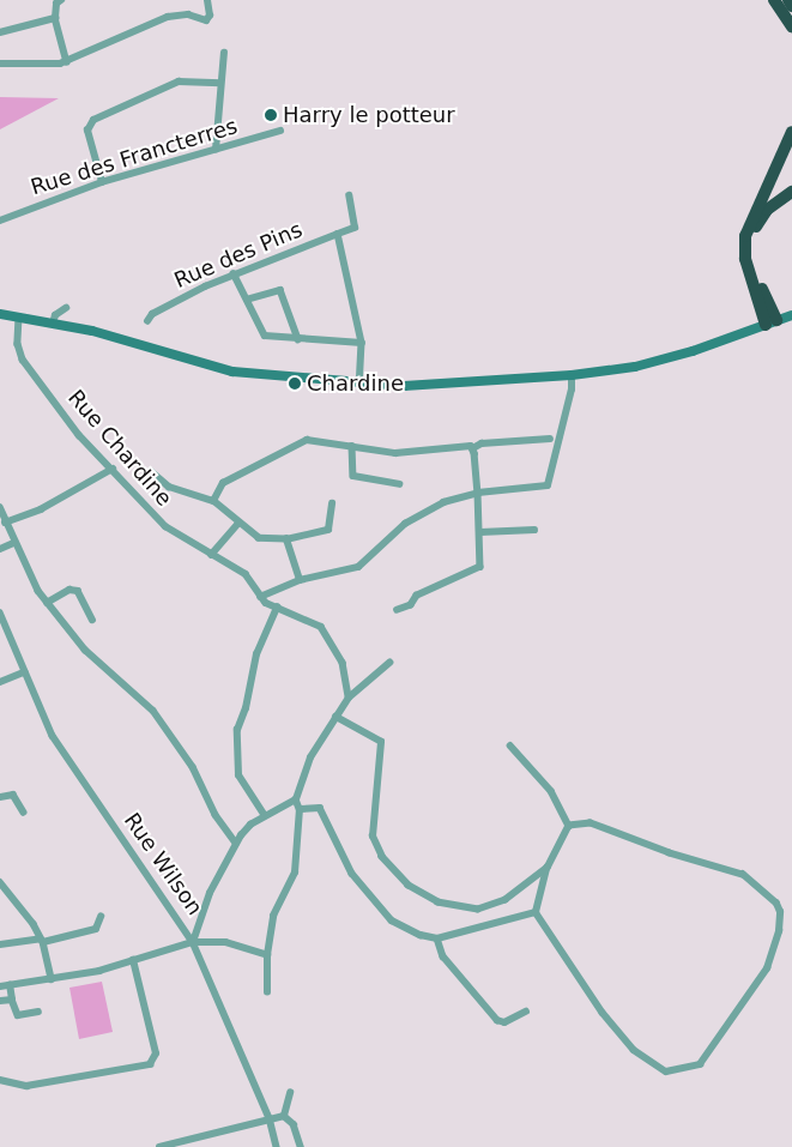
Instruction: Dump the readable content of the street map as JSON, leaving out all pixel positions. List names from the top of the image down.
{
  "streets": {
    "street": [
      "Rue des Francterres",
      "Rue des Pins",
      "Rue Chardine",
      "Rue Wilson"
    ]
  },
  "places": ["Harry le potteur", "Chardine"]
}
